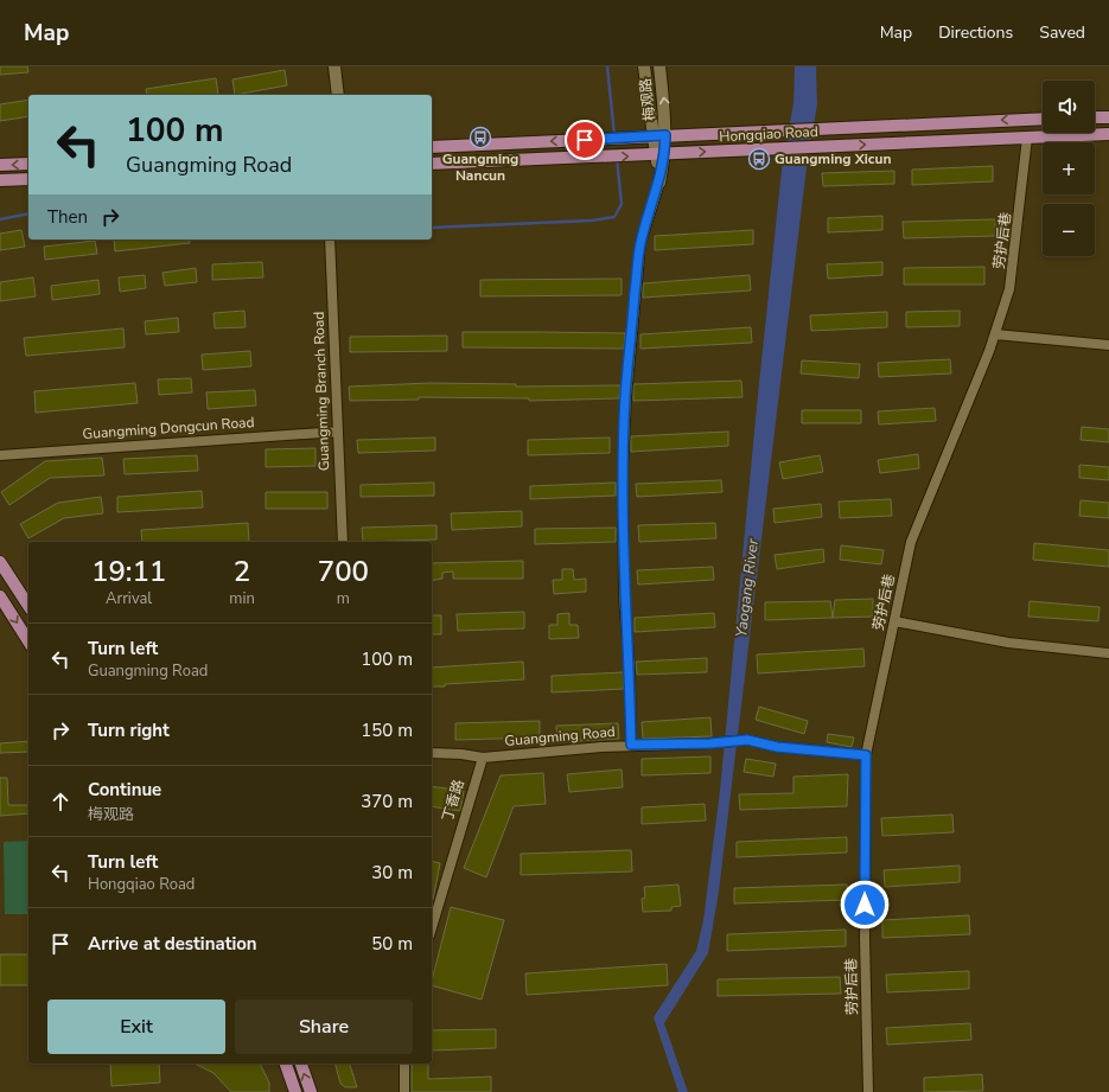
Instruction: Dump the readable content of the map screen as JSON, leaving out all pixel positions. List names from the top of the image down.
{
  "streets": {
    "main road": ["Hongqiao Road"],
    "street": [
      "梅观路",
      "劳护后巷",
      "Guangming Branch Road",
      "Guangming Dongcun Road",
      "Guangming Road",
      "丁香路"
    ]
  },
  "crossings": [
    ["梅观路", "Hongqiao Road"],
    ["Hongqiao Road", "劳护后巷"],
    ["劳护后巷", "Guangming Road"],
    ["Guangming Branch Road", "Guangming Dongcun Road"],
    ["Guangming Road", "丁香路"]
  ],
  "water": ["Yaogang River"],
  "places": {
    "bus stop": ["Guangming Nancun", "Guangming Xicun"]
  },
  "page": {
    "header": "Map",
    "nav": ["Map", "Directions", "Saved"],
    "map_buttons": ["+", "−"],
    "turn": ["100 m", "Guangming Road"],
    "then": "Then",
    "eta": [
      "19:11",
      "Arrival",
      "2",
      "min",
      "700",
      "m"
    ],
    "list": [
      {
        "name": "Turn left",
        "note": "Guangming Road",
        "value": "100 m"
      },
      {
        "name": "Turn right",
        "value": "150 m"
      },
      {
        "name": "Continue",
        "note": "梅观路",
        "value": "370 m"
      },
      {
        "name": "Turn left",
        "note": "Hongqiao Road",
        "value": "30 m"
      },
      {
        "name": "Arrive at destination",
        "value": "50 m"
      }
    ],
    "buttons": ["Exit", "Share"]
  }
}
